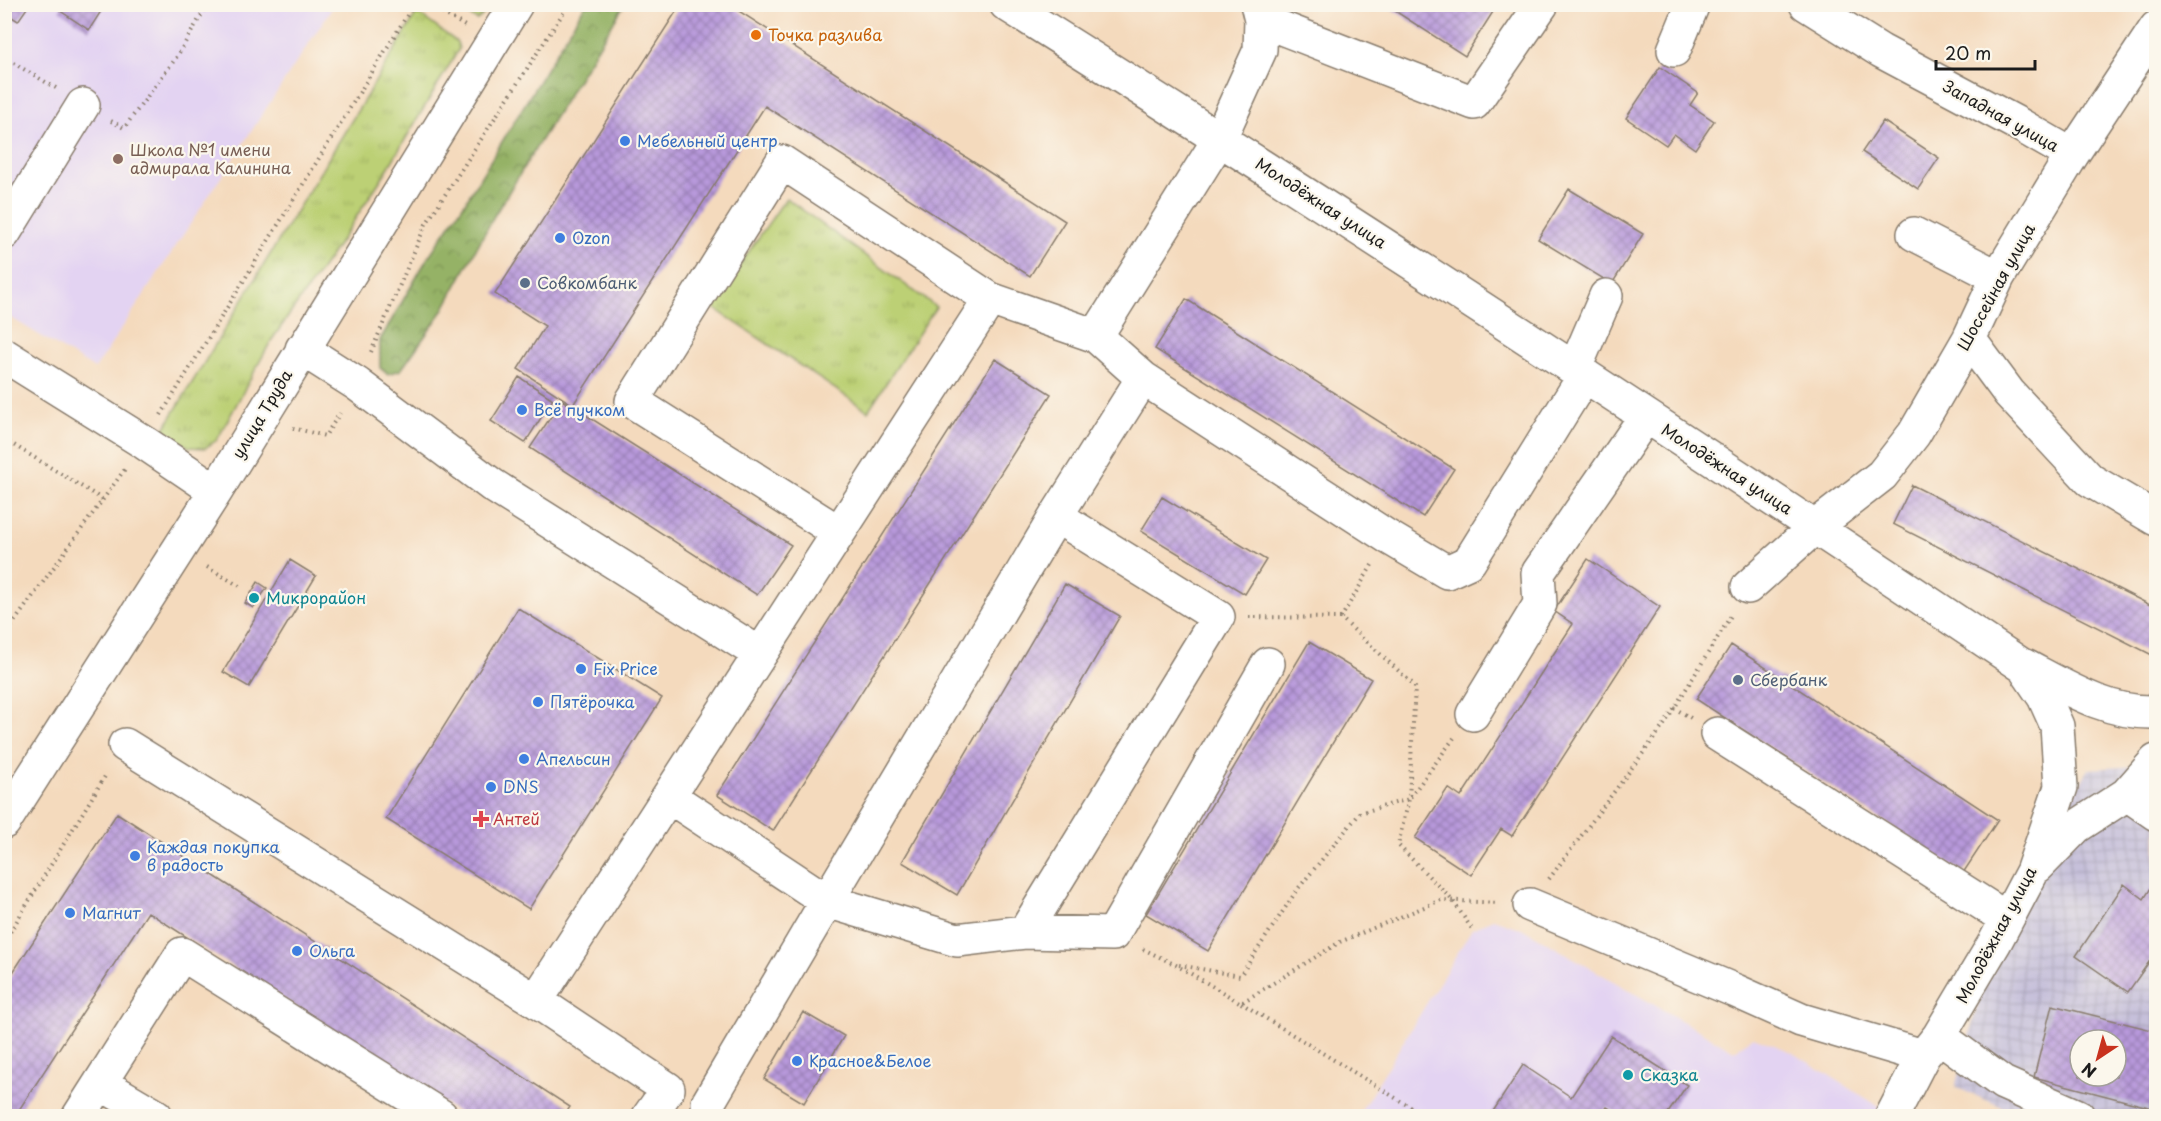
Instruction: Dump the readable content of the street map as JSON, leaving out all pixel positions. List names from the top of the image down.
{
  "streets": {
    "street": [
      "Западная улица",
      "Молодёжная улица",
      "Шоссейная улица",
      "улица Труда"
    ]
  },
  "crossings": [
    ["Западная улица", "Шоссейная улица"],
    ["Молодёжная улица", "Шоссейная улица"]
  ],
  "places": {
    "other": [
      "Точка разлива",
      "Мебельный центр",
      "Школа №1 имени адмирала Калинина",
      "Ozon",
      "Совкомбанк",
      "Всё пучком",
      "Микрорайон",
      "Fix Price",
      "Сбербанк",
      "Пятёрочка",
      "Апельсин",
      "DNS",
      "Каждая покупка в радость",
      "Магнит",
      "Ольга",
      "Красное&Белое",
      "Сказка"
    ],
    "health": ["Антей"]
  },
  "scale_bar": "20 m",
  "north": "bottom left"
}
